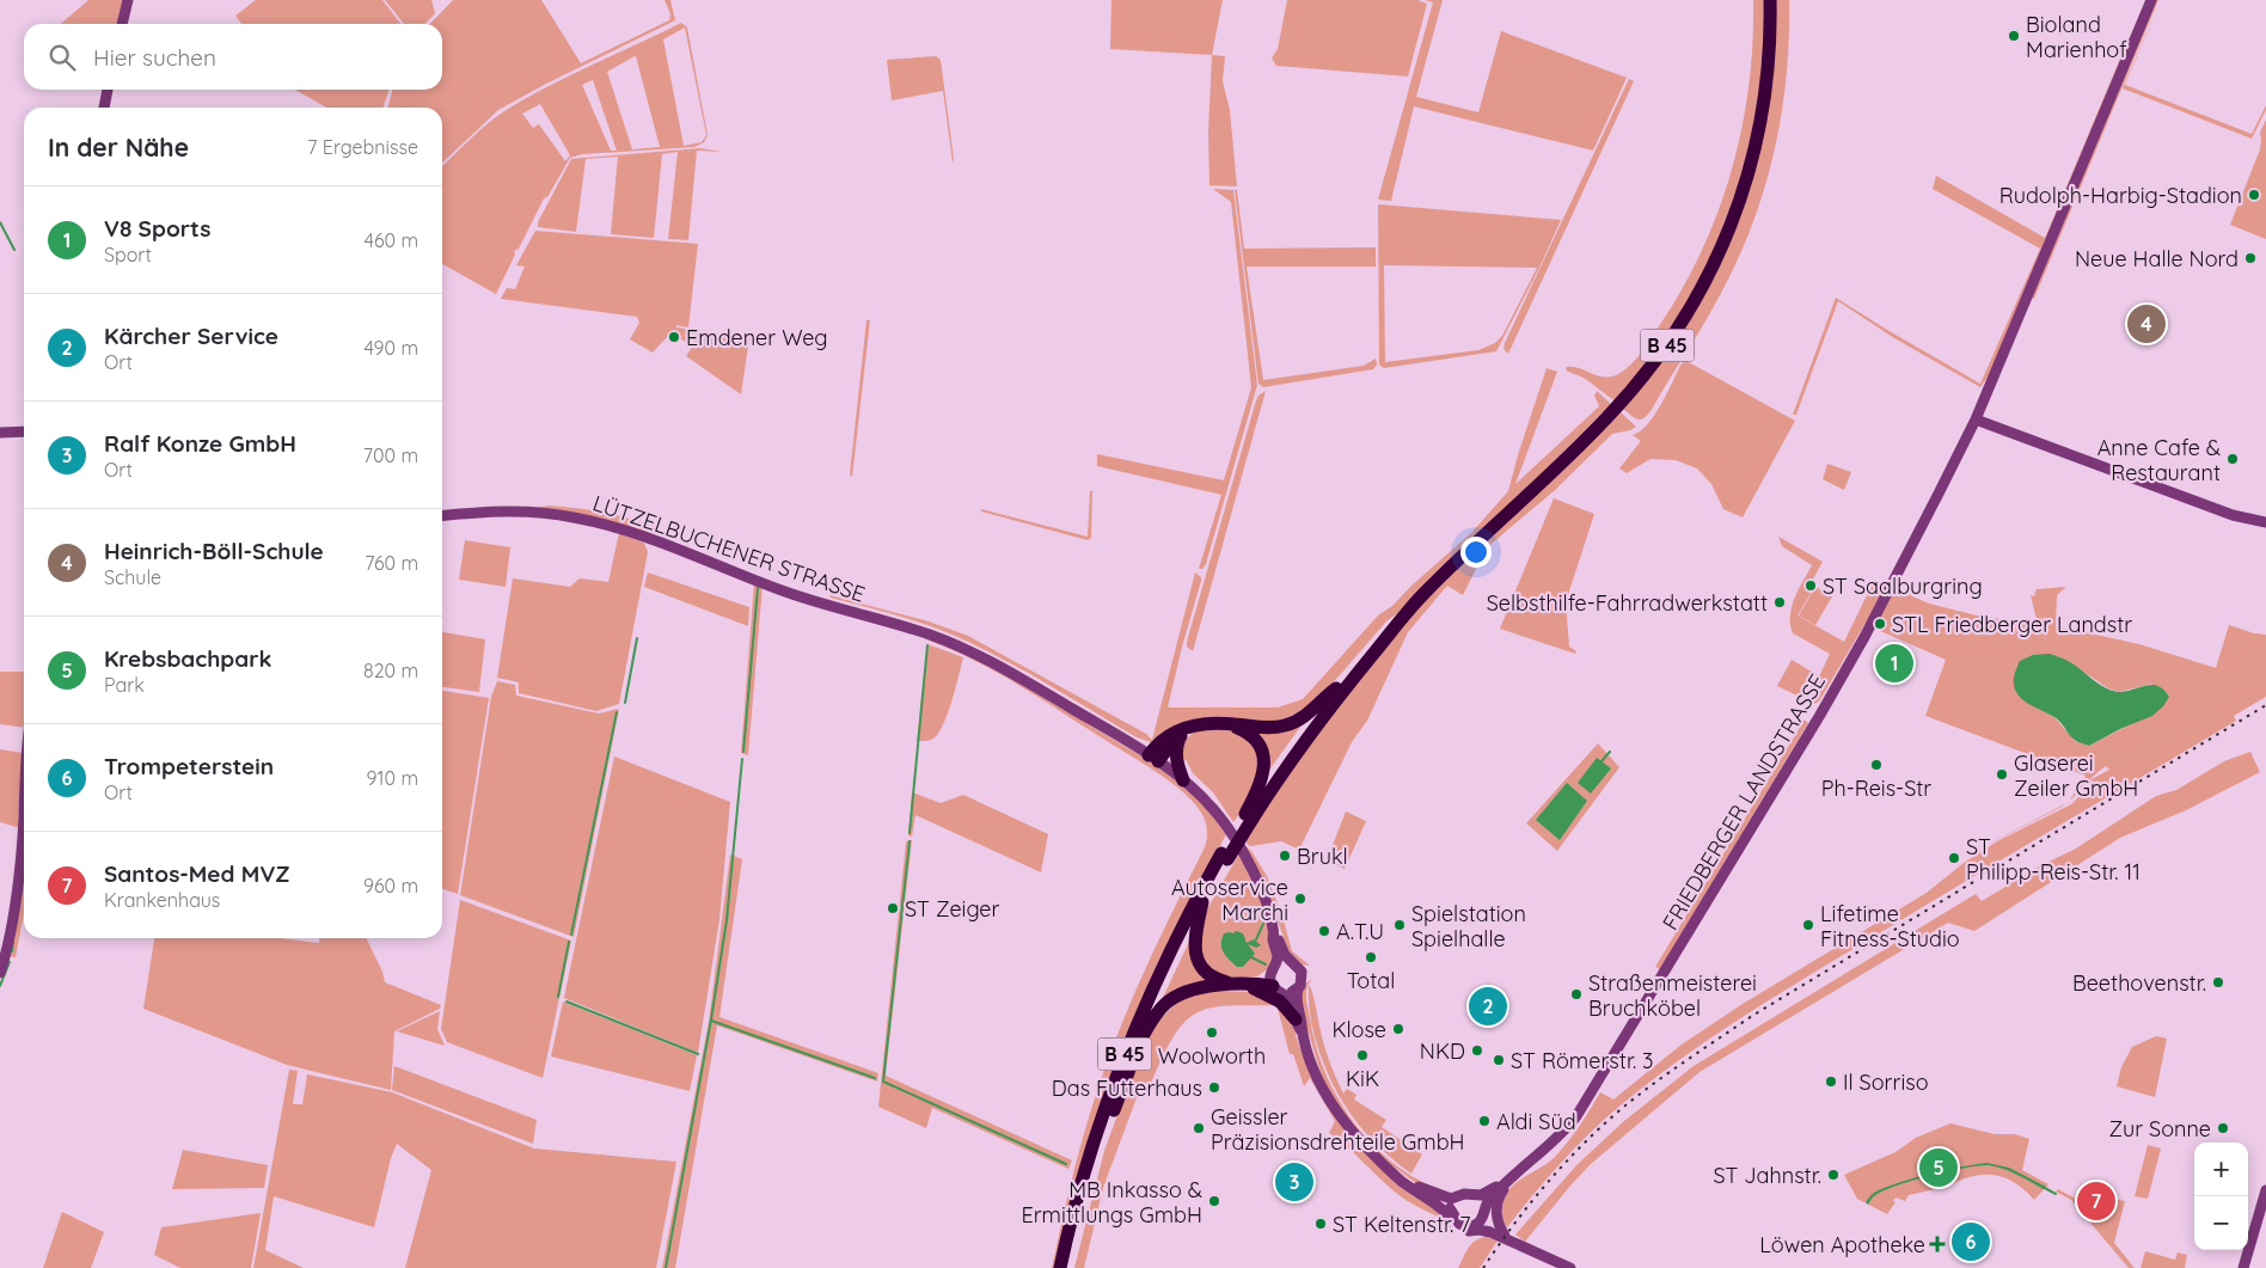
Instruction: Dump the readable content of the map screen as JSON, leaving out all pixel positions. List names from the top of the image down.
{
  "streets": {
    "highway": ["B 45"],
    "main road": ["LÜTZELBUCHENER STRASSE", "FRIEDBERGER LANDSTRASSE"]
  },
  "places": {
    "other": [
      "Bioland Marienhof",
      "Rudolph-Harbig-Stadion",
      "Neue Halle Nord",
      "Emdener Weg",
      "Anne Cafe & Restaurant",
      "ST Saalburgring",
      "Selbsthilfe-Fahrradwerkstatt",
      "STL Friedberger Landstr",
      "Ph-Reis-Str",
      "Glaserei Zeiler GmbH",
      "Brukl",
      "ST Philipp-Reis-Str. 11",
      "Autoservice Marchi",
      "ST Zeiger",
      "Spielstation Spielhalle",
      "Lifetime Fitness-Studio",
      "A.T.U",
      "Total",
      "Beethovenstr.",
      "Straßenmeisterei Bruchköbel",
      "Klose",
      "Woolworth",
      "NKD",
      "KiK",
      "ST Römerstr. 3",
      "Il Sorriso",
      "Das Futterhaus",
      "Aldi Süd",
      "Geissler Präzisionsdrehteile GmbH",
      "Zur Sonne",
      "ST Jahnstr.",
      "MB Inkasso & Ermittlungs GmbH",
      "ST Keltenstr. 7"
    ],
    "health": ["Löwen Apotheke"]
  },
  "page": {
    "search": "Hier suchen",
    "heading": ["In der Nähe", "7 Ergebnisse"],
    "list": [
      {
        "mark": "1",
        "name": "V8 Sports",
        "note": "Sport",
        "value": "460 m"
      },
      {
        "mark": "2",
        "name": "Kärcher Service",
        "note": "Ort",
        "value": "490 m"
      },
      {
        "mark": "3",
        "name": "Ralf Konze GmbH",
        "note": "Ort",
        "value": "700 m"
      },
      {
        "mark": "4",
        "name": "Heinrich-Böll-Schule",
        "note": "Schule",
        "value": "760 m"
      },
      {
        "mark": "5",
        "name": "Krebsbachpark",
        "note": "Park",
        "value": "820 m"
      },
      {
        "mark": "6",
        "name": "Trompeterstein",
        "note": "Ort",
        "value": "910 m"
      },
      {
        "mark": "7",
        "name": "Santos-Med MVZ",
        "note": "Krankenhaus",
        "value": "960 m"
      }
    ],
    "pins": [
      "4",
      "1",
      "2",
      "5",
      "3",
      "7",
      "6"
    ],
    "map_buttons": ["+", "−"]
  }
}
